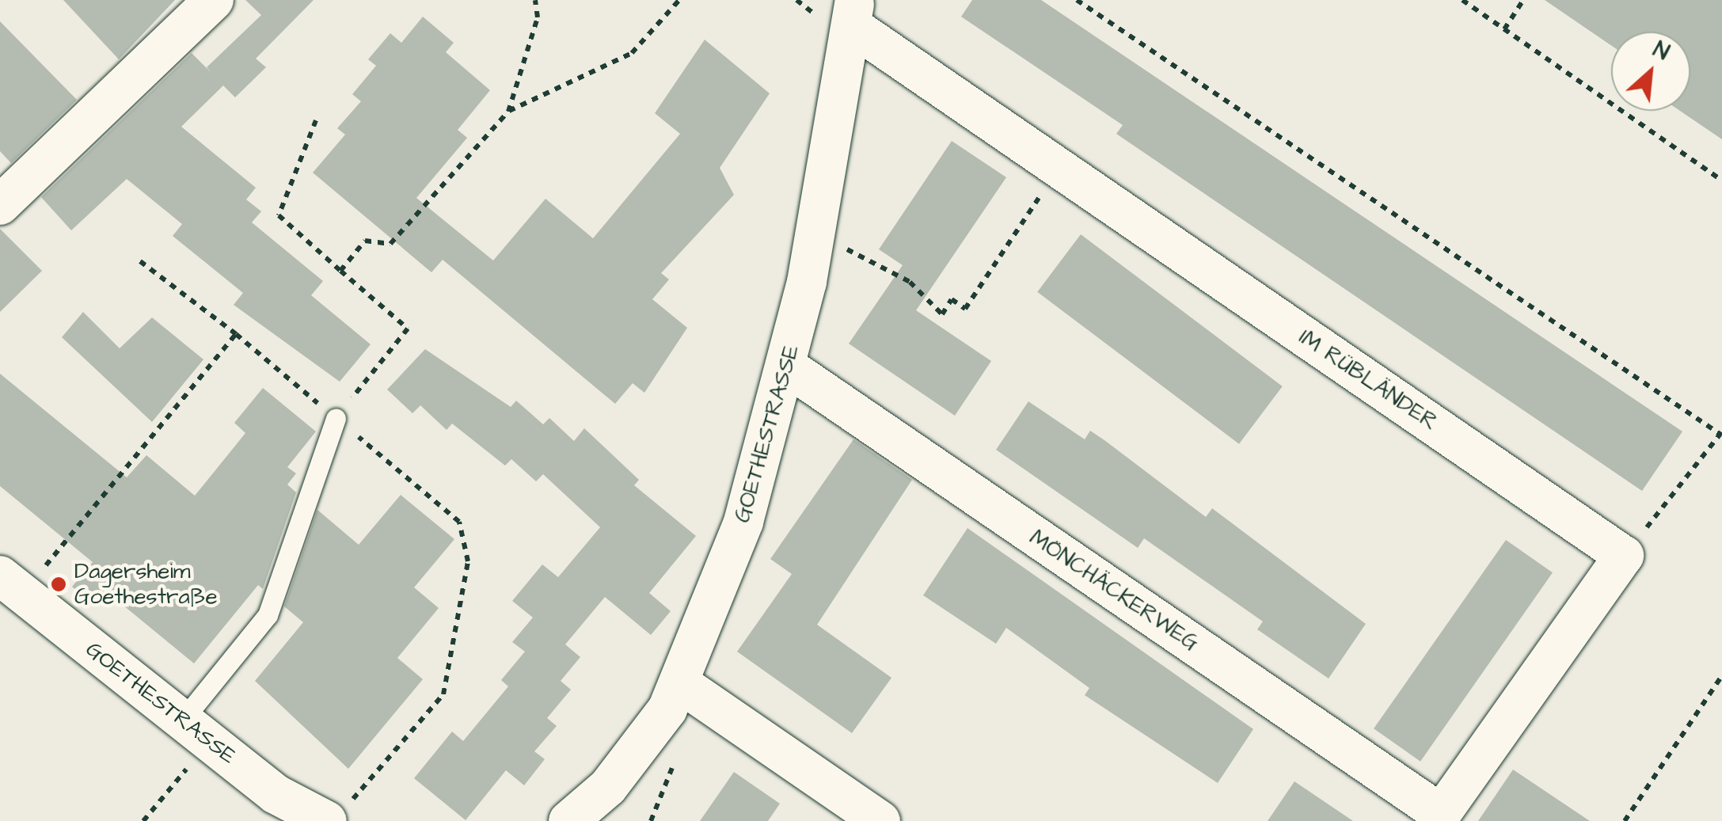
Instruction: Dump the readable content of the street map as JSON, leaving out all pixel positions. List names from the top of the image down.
{
  "streets": {
    "street": ["IM RÜBLÄNDER", "GOETHESTRASSE", "MÖNCHÄCKERWEG"]
  },
  "crossings": [
    ["IM RÜBLÄNDER", "GOETHESTRASSE"],
    ["GOETHESTRASSE", "MÖNCHÄCKERWEG"]
  ],
  "places": ["Dagersheim Goethestraße"],
  "north": "top right"
}
